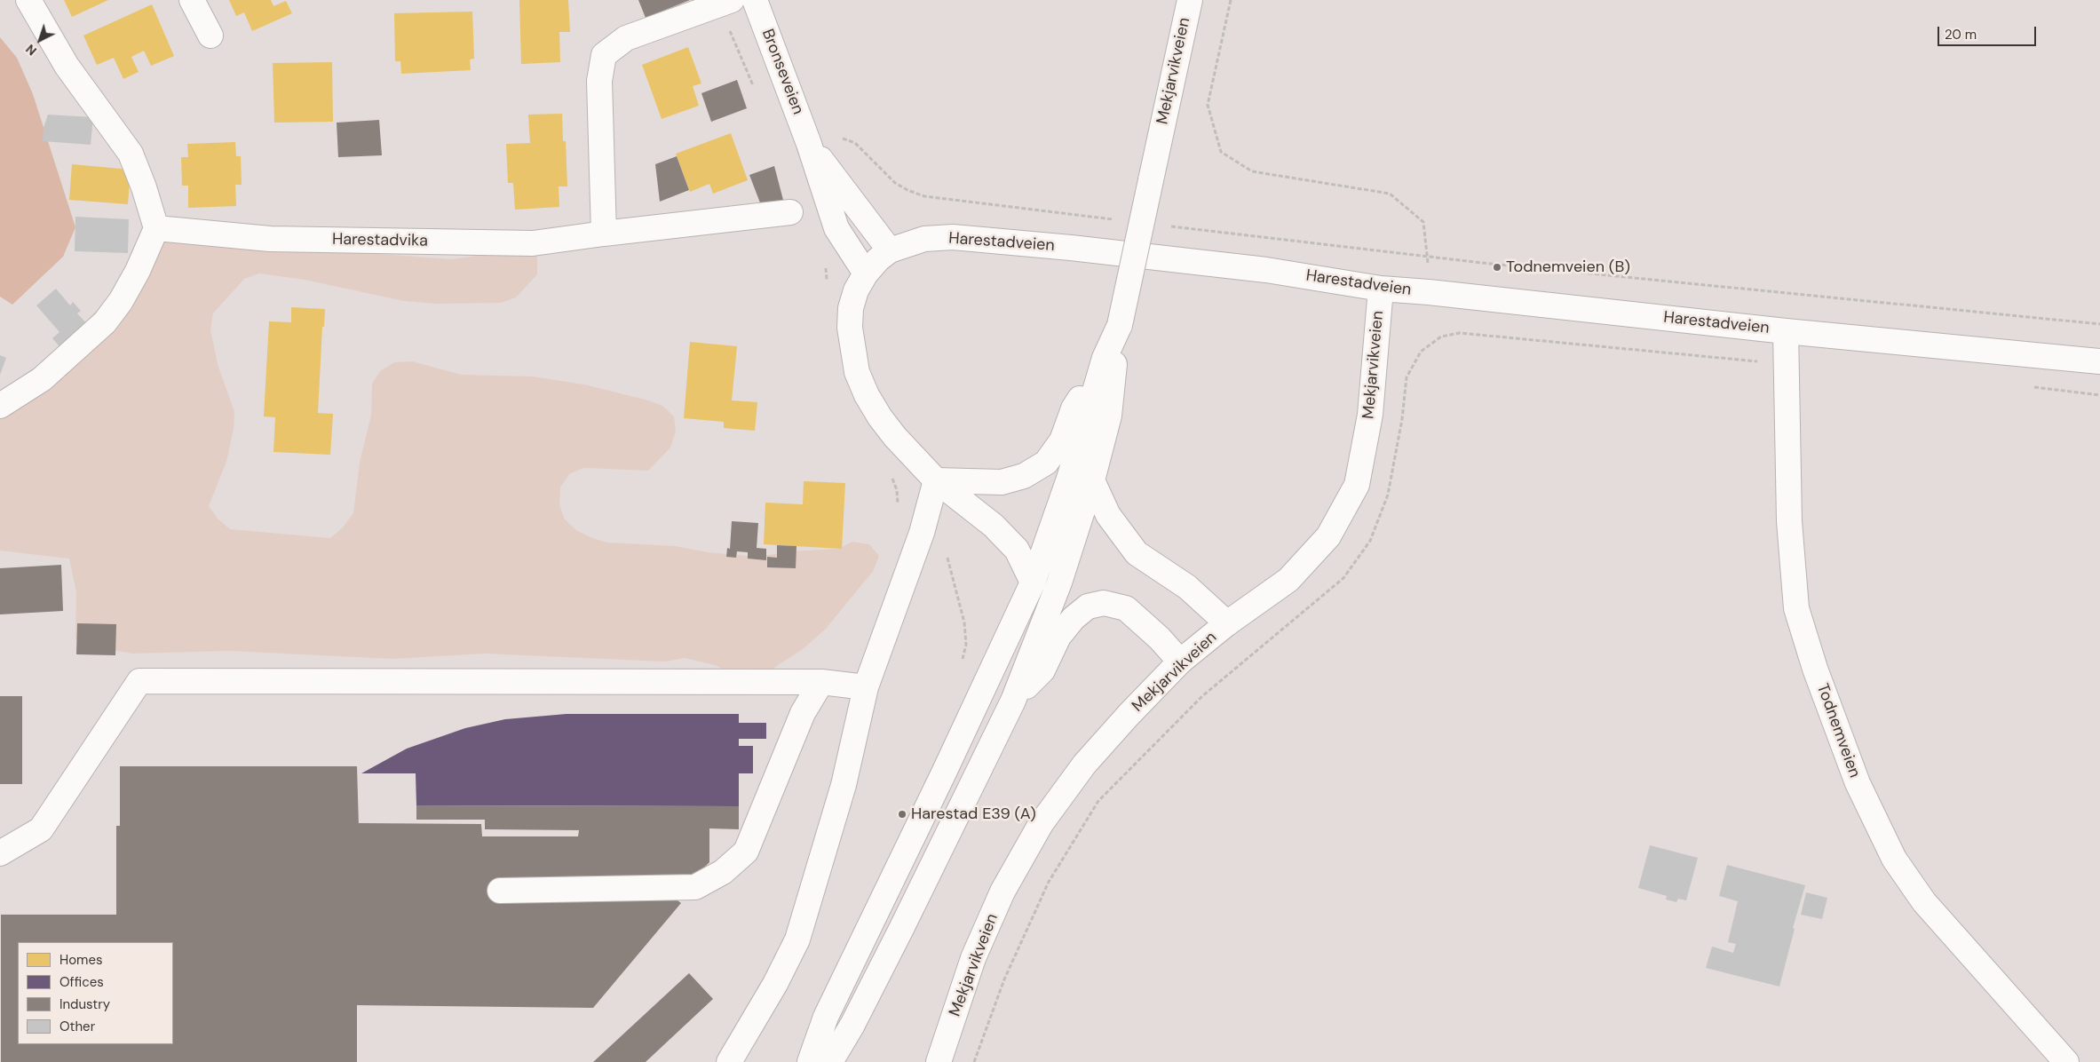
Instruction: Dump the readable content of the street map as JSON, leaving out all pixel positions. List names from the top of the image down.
{
  "streets": {
    "main road": [
      "Mekjarvikveien",
      "Bronseveien",
      "Harestadvika",
      "Harestadveien",
      "Todnemveien"
    ]
  },
  "crossings": [
    ["Mekjarvikveien", "Harestadveien"],
    ["Bronseveien", "Harestadveien"],
    ["Harestadveien", "Todnemveien"]
  ],
  "places": ["Todnemveien (B)", "Harestad E39 (A)"],
  "legend": [
    "Homes",
    "Offices",
    "Industry",
    "Other"
  ],
  "scale_bar": "20 m",
  "north": "bottom left"
}
